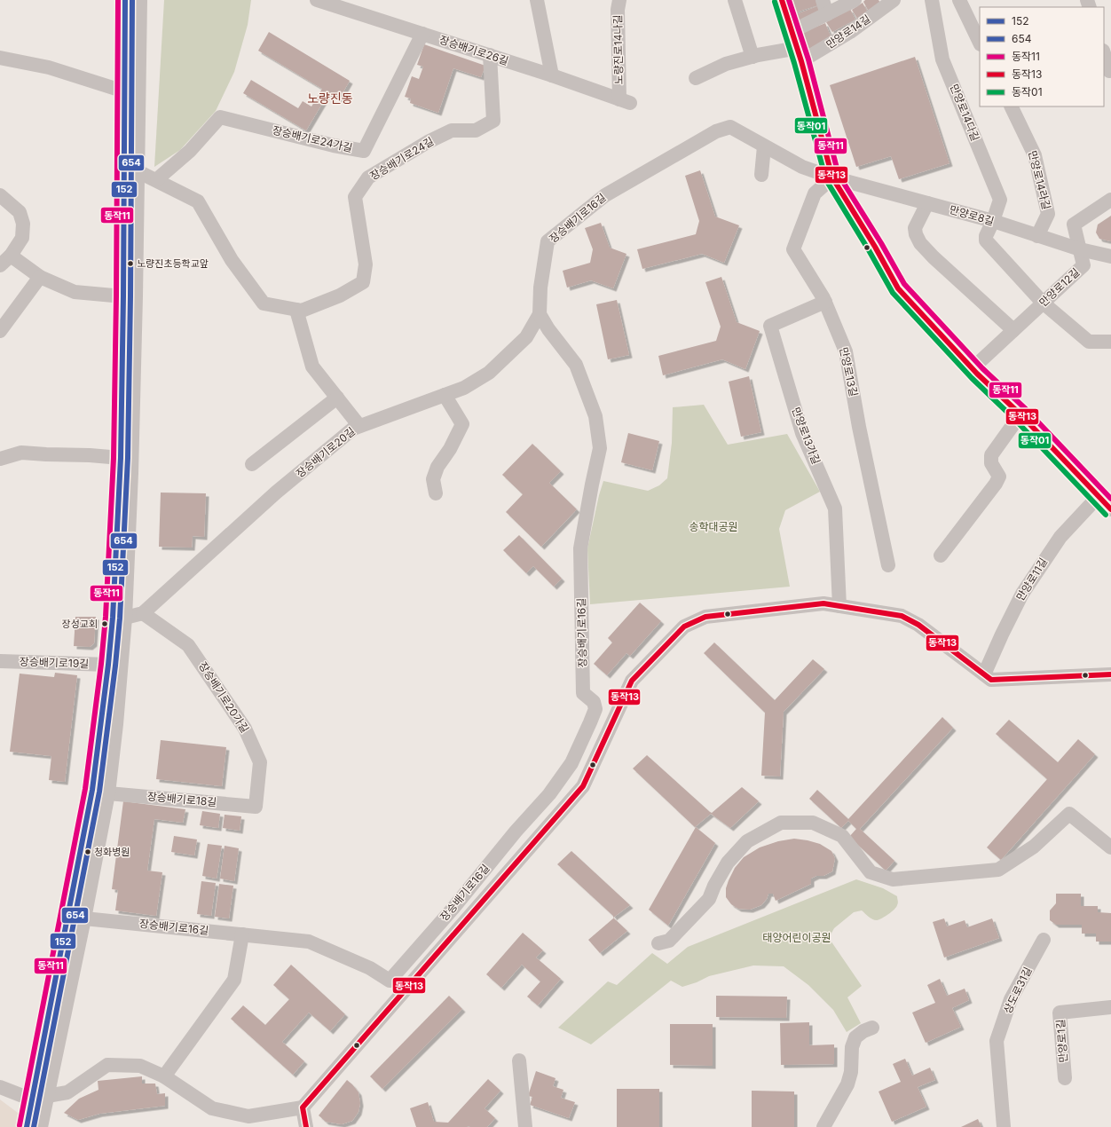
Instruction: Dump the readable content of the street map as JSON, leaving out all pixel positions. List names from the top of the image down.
{
  "streets": {
    "street": [
      "만양로14길",
      "노량진로14나길",
      "장승배기로26길",
      "만양로14다길",
      "장승배기로24가길",
      "장승배기로24길",
      "만양로14라길",
      "만양로8길",
      "장승배기로16길",
      "만양로12길",
      "만양로13길",
      "만양로13가길",
      "장승배기로20길",
      "만양로11길",
      "장승배기로19길",
      "장승배기로20가길",
      "장승배기로18길",
      "상도로31길",
      "만양로1길"
    ]
  },
  "crossings": [
    ["노량진로14나길", "장승배기로26길"],
    ["장승배기로26길", "장승배기로24가길"],
    ["장승배기로26길", "장승배기로24길"],
    ["만양로14다길", "만양로8길"],
    ["만양로14다길", "만양로12길"],
    ["장승배기로24가길", "장승배기로24길"],
    ["만양로14라길", "만양로8길"],
    ["만양로8길", "장승배기로16길"],
    ["만양로8길", "만양로12길"],
    ["만양로8길", "만양로13길"],
    ["장승배기로16길", "만양로13길"],
    ["장승배기로16길", "장승배기로20길"],
    ["만양로13길", "만양로13가길"],
    ["장승배기로20길", "장승배기로20가길"],
    ["장승배기로20가길", "장승배기로18길"]
  ],
  "districts": ["노량진동"],
  "parks": ["송학대공원", "태양어린이공원"],
  "places": ["노량진초등학교앞", "장성교회", "청화병원"],
  "lines": [
    "transit line 152",
    "transit line 654",
    "transit line 동작11",
    "transit line 동작13",
    "transit line 동작01"
  ],
  "legend": [
    "152",
    "654",
    "동작11",
    "동작13",
    "동작01"
  ]
}
